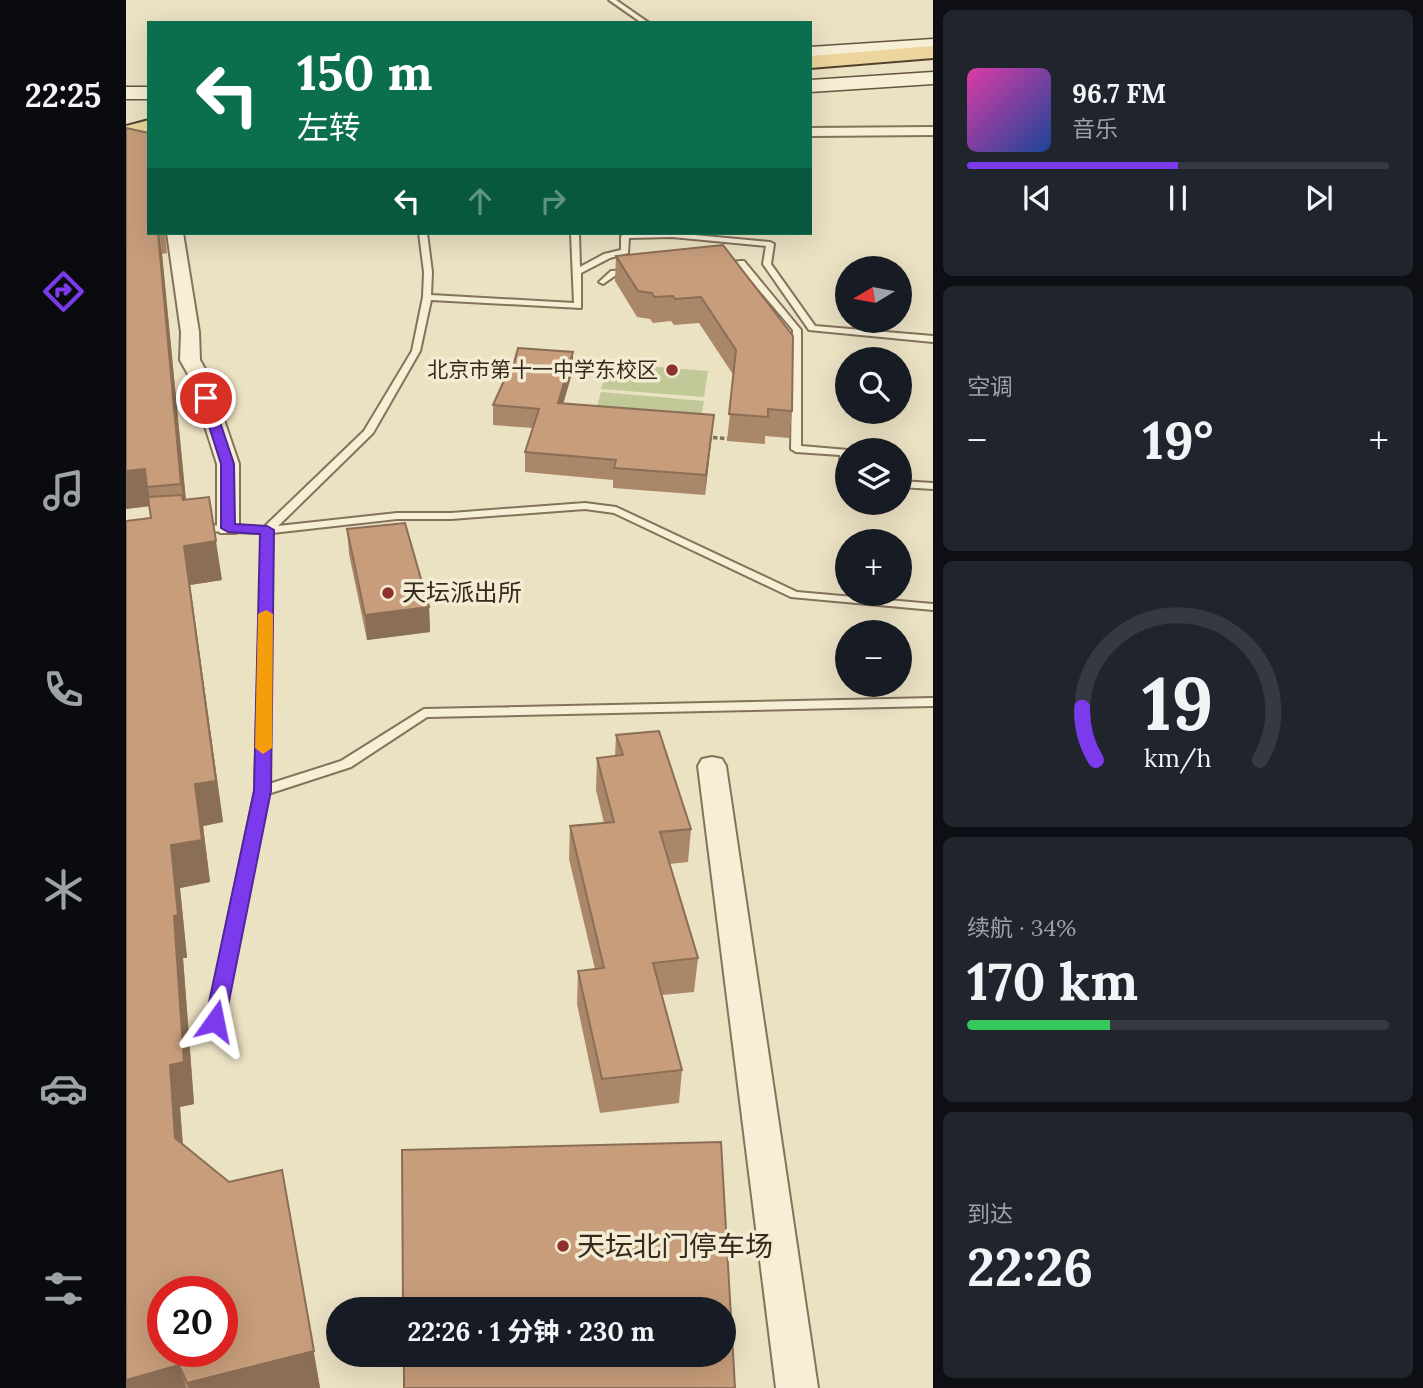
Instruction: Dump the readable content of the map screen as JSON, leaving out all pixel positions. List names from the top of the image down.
{
  "places": ["北京市第十一中学东校区", "天坛派出所", "天坛北门停车场"],
  "north": "left",
  "page": {
    "tabs": "22:25",
    "turn": ["150 m", "左转"],
    "song": ["96.7 FM", "音乐"],
    "map_buttons": ["+", "−"],
    "tile": [
      "空调",
      ["续航 · 34%", "170 km"],
      ["到达", "22:26"]
    ],
    "heat": ["−", "19°", "+"],
    "limit": "20",
    "trip": "22:26 · 1 分钟 · 230 m",
    "gauge": ["19", "km/h"]
  }
}
